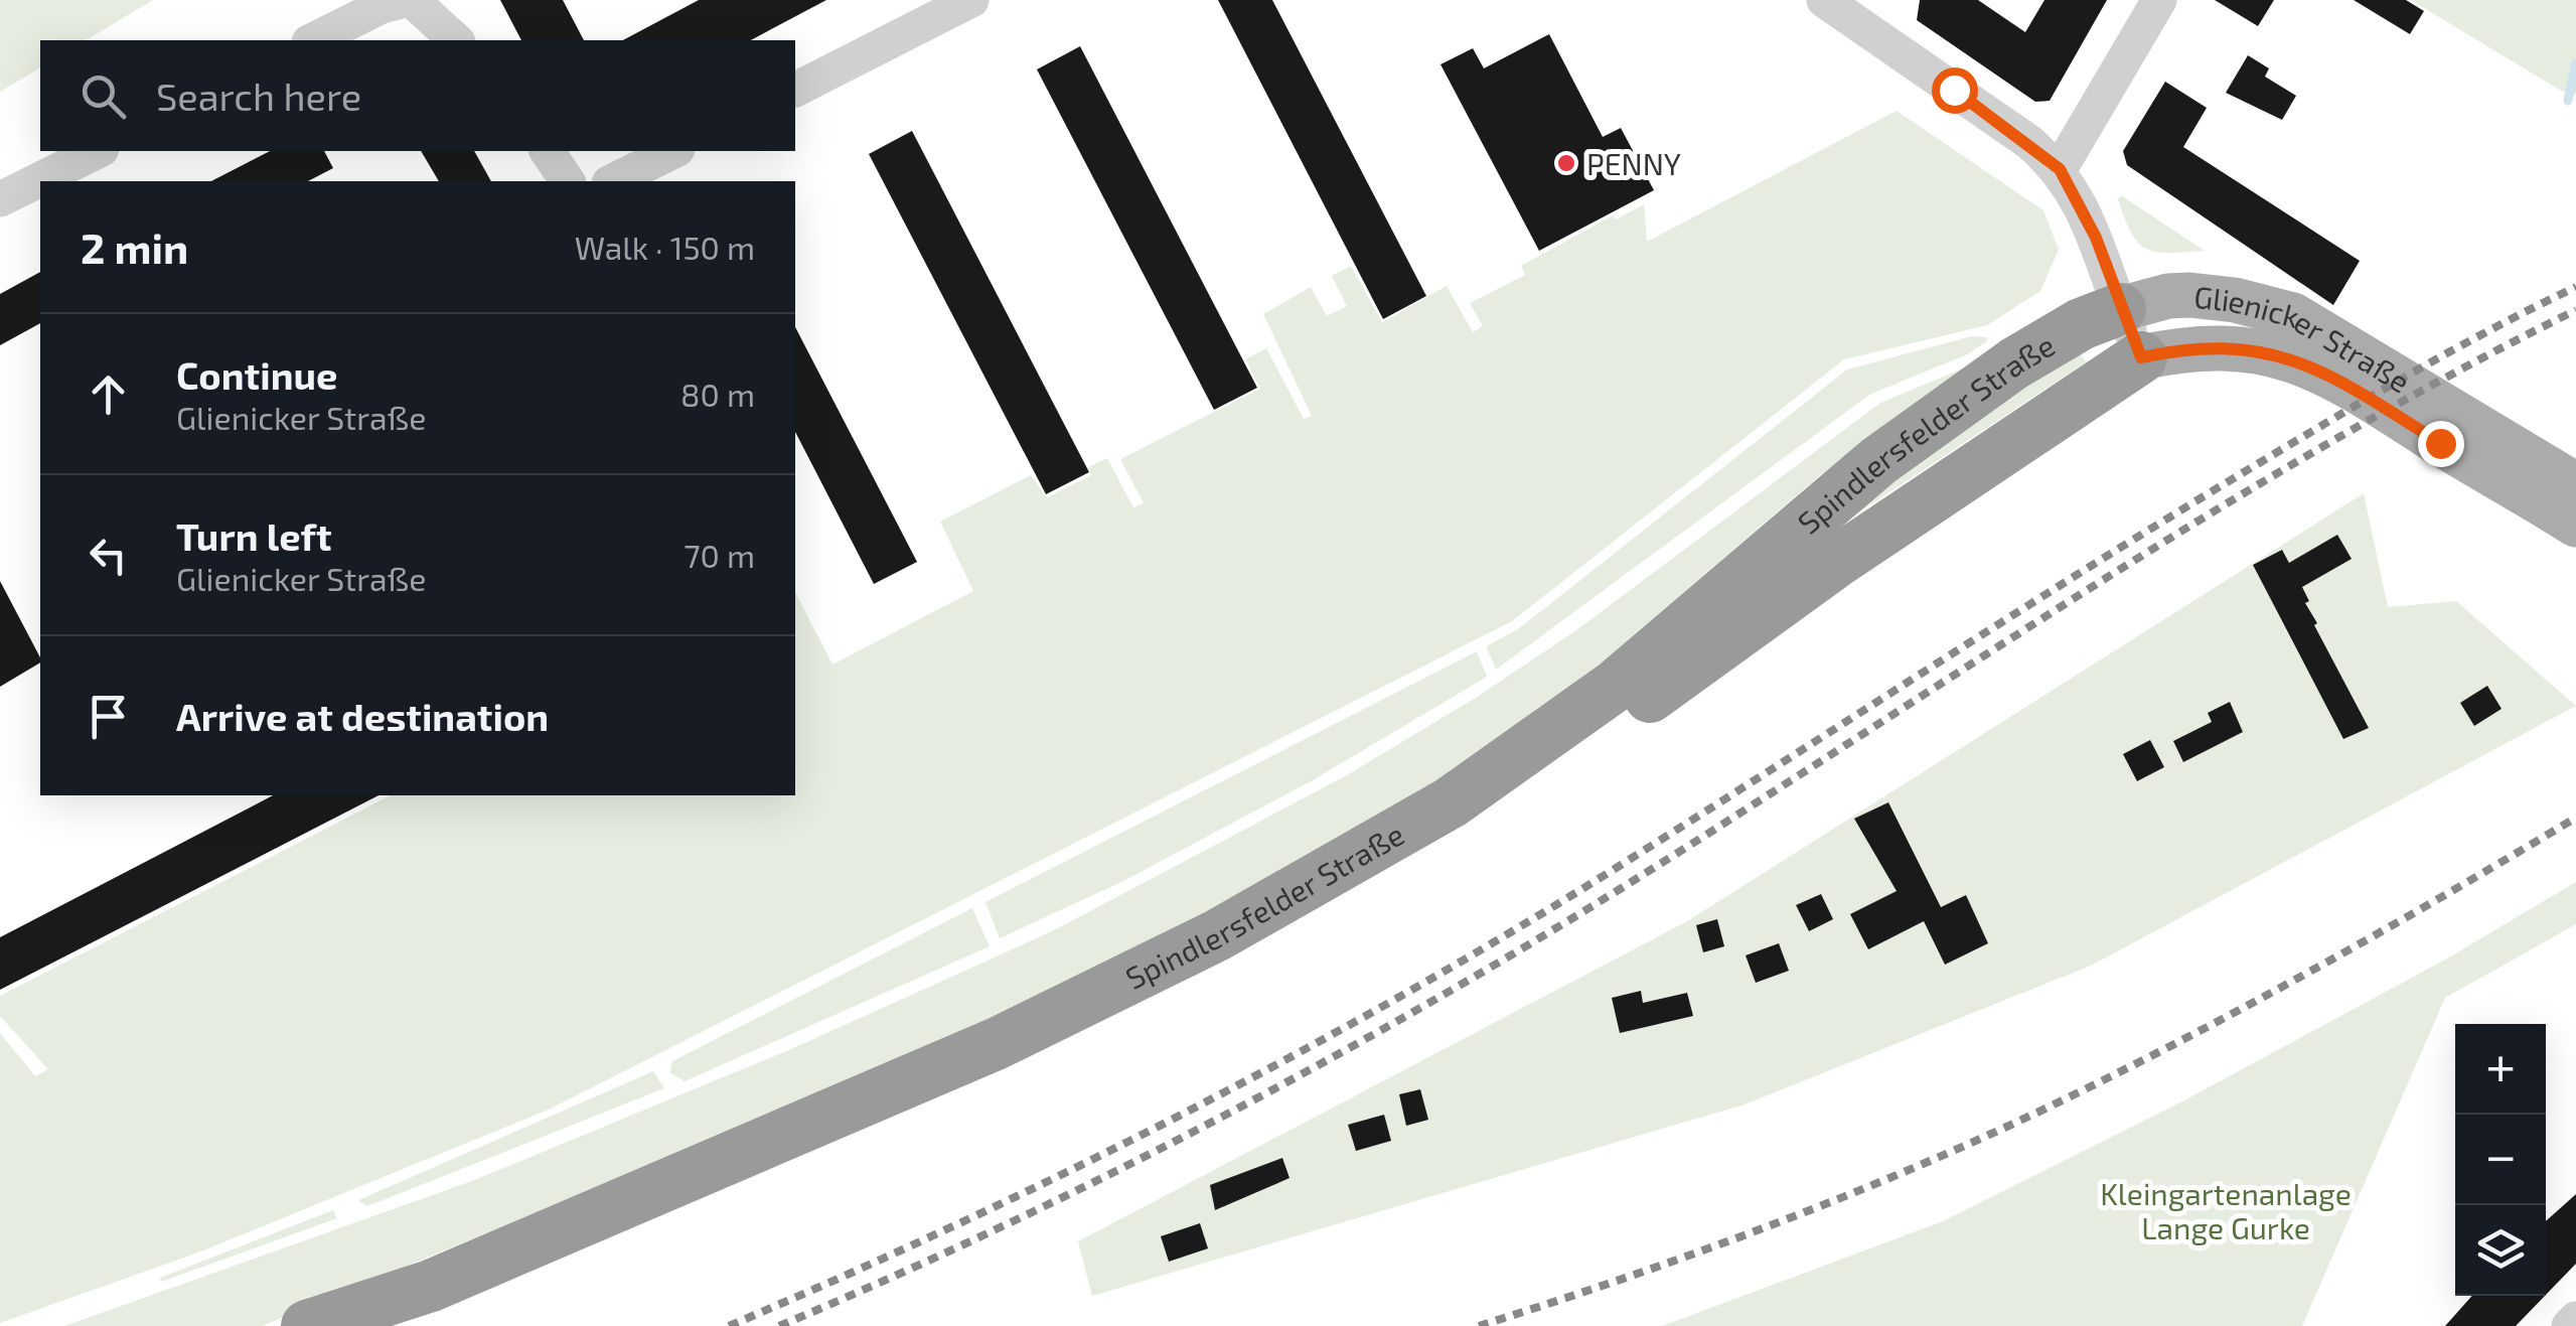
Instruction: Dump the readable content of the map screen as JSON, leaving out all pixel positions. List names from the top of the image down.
{
  "streets": {
    "highway": ["Spindlersfelder Straße"],
    "main road": ["Glienicker Straße"]
  },
  "crossings": [
    ["Glienicker Straße", "Spindlersfelder Straße"]
  ],
  "parks": ["Kleingartenanlage Lange Gurke"],
  "places": ["PENNY"],
  "page": {
    "search": "Search here",
    "heading": ["2 min", "Walk · 150 m"],
    "list": [
      ["Continue", "Glienicker Straße", "80 m"],
      ["Turn left", "Glienicker Straße", "70 m"],
      "Arrive at destination"
    ],
    "map_buttons": ["+", "−"]
  }
}
